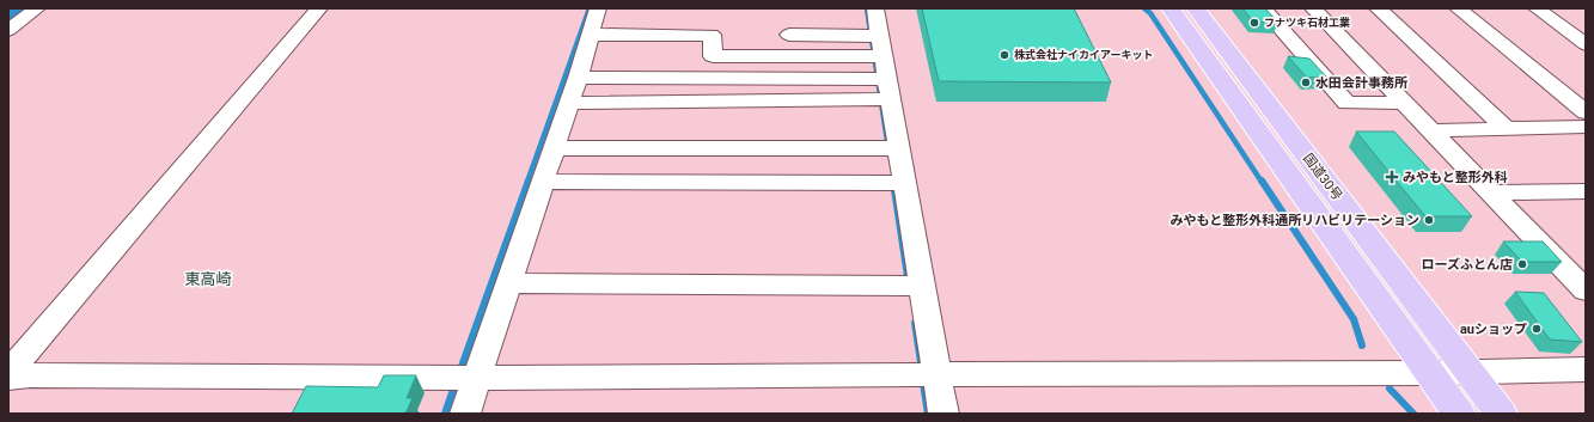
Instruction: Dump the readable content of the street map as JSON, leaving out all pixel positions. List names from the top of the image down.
{
  "streets": {
    "highway": ["国道30号"]
  },
  "districts": ["東高崎"],
  "places": {
    "other": [
      "フナツキ石材工業",
      "株式会社ナイカイアーキット",
      "水田会計事務所",
      "みやもと整形外科通所リハビリテーション",
      "ローズふとん店",
      "auショップ"
    ],
    "health": ["みやもと整形外科"]
  }
}
